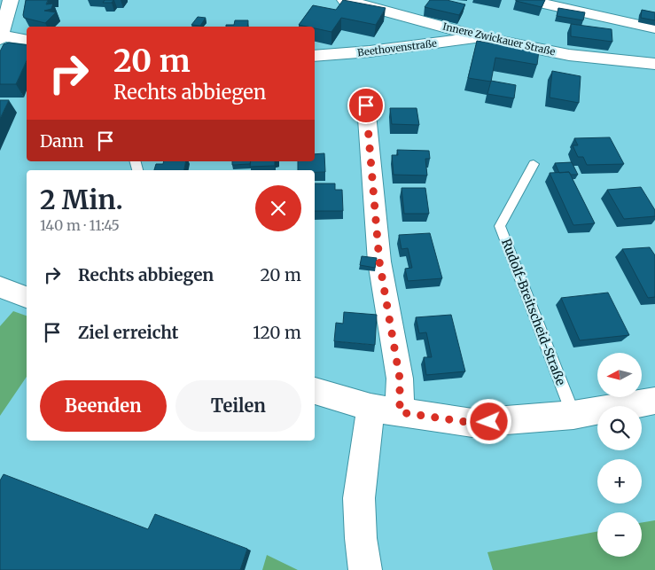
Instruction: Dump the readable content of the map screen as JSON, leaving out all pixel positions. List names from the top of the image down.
{
  "streets": {
    "street": ["Innere Zwickauer Straße", "Beethovenstraße"],
    "lane": ["Rudolf-Breitscheid-Straße"]
  },
  "crossings": [
    ["Innere Zwickauer Straße", "Beethovenstraße"]
  ],
  "north": "left",
  "page": {
    "turn": ["20 m", "Rechts abbiegen"],
    "then": "Dann",
    "heading": ["2 Min.", "140 m · 11:45"],
    "list": [
      {
        "name": "Rechts abbiegen",
        "value": "20 m"
      },
      {
        "name": "Ziel erreicht",
        "value": "120 m"
      }
    ],
    "map_buttons": ["+", "−"],
    "buttons": ["Beenden", "Teilen"]
  }
}
